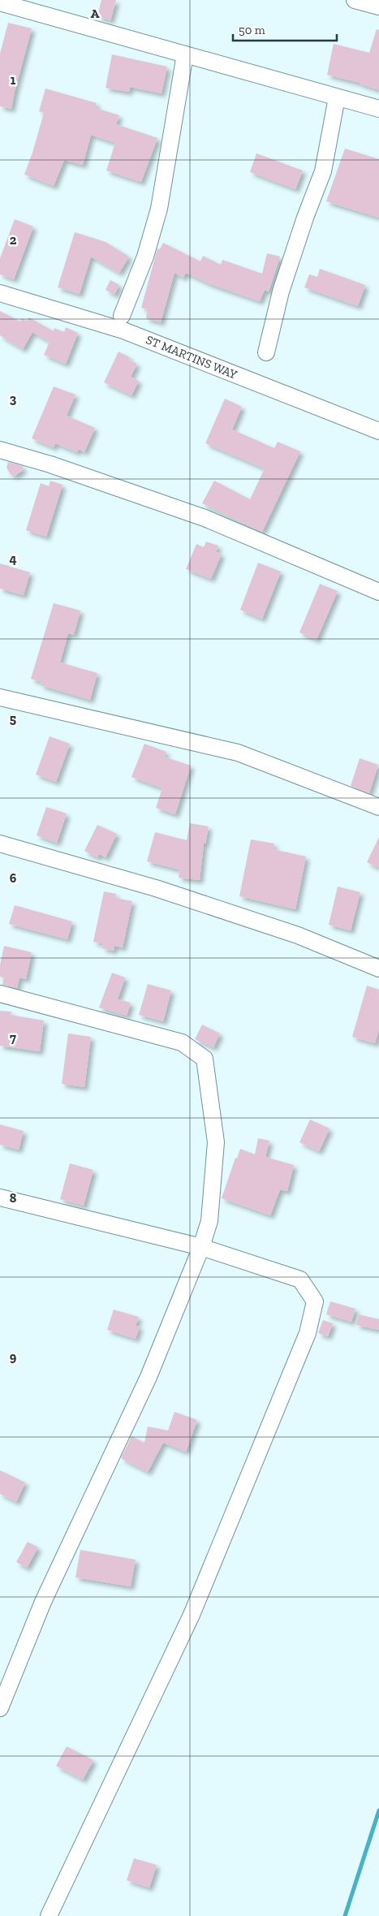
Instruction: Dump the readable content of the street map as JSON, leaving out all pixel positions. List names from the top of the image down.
{
  "streets": {
    "street": ["ST MARTINS WAY"]
  },
  "scale_bar": "50 m",
  "grid": {
    "columns": ["A"],
    "rows": [
      "1",
      "2",
      "3",
      "4",
      "5",
      "6",
      "7",
      "8",
      "9"
    ]
  }
}
